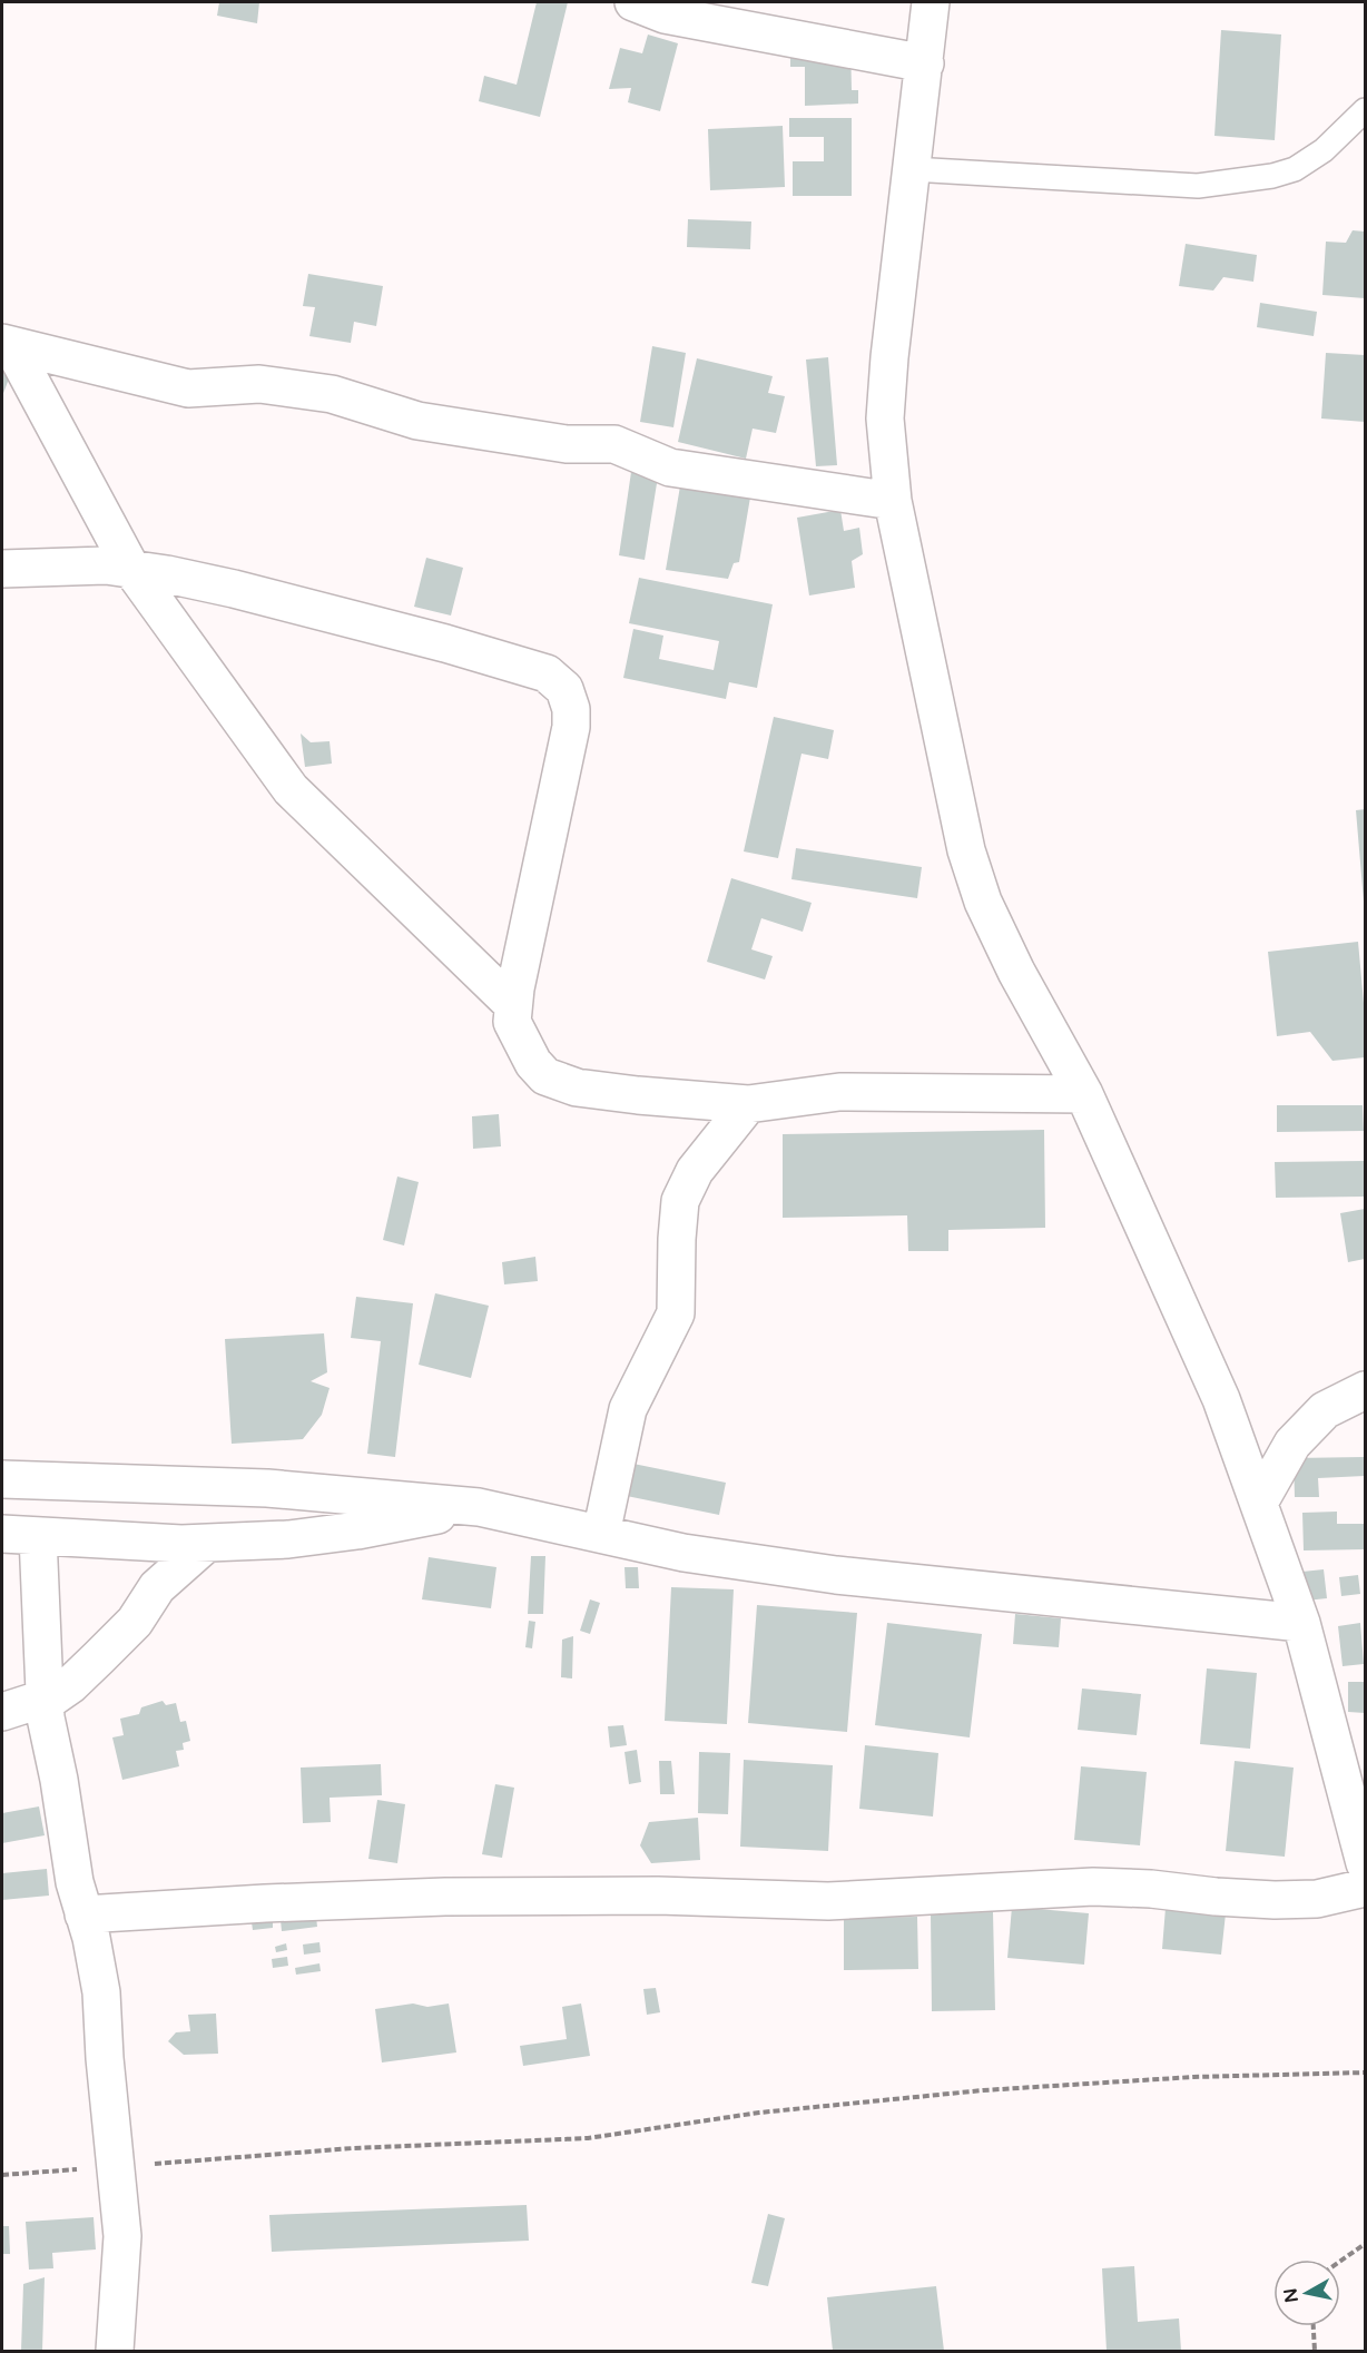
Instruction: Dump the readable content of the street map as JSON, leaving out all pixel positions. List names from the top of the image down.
{
  "north": "left"
}
